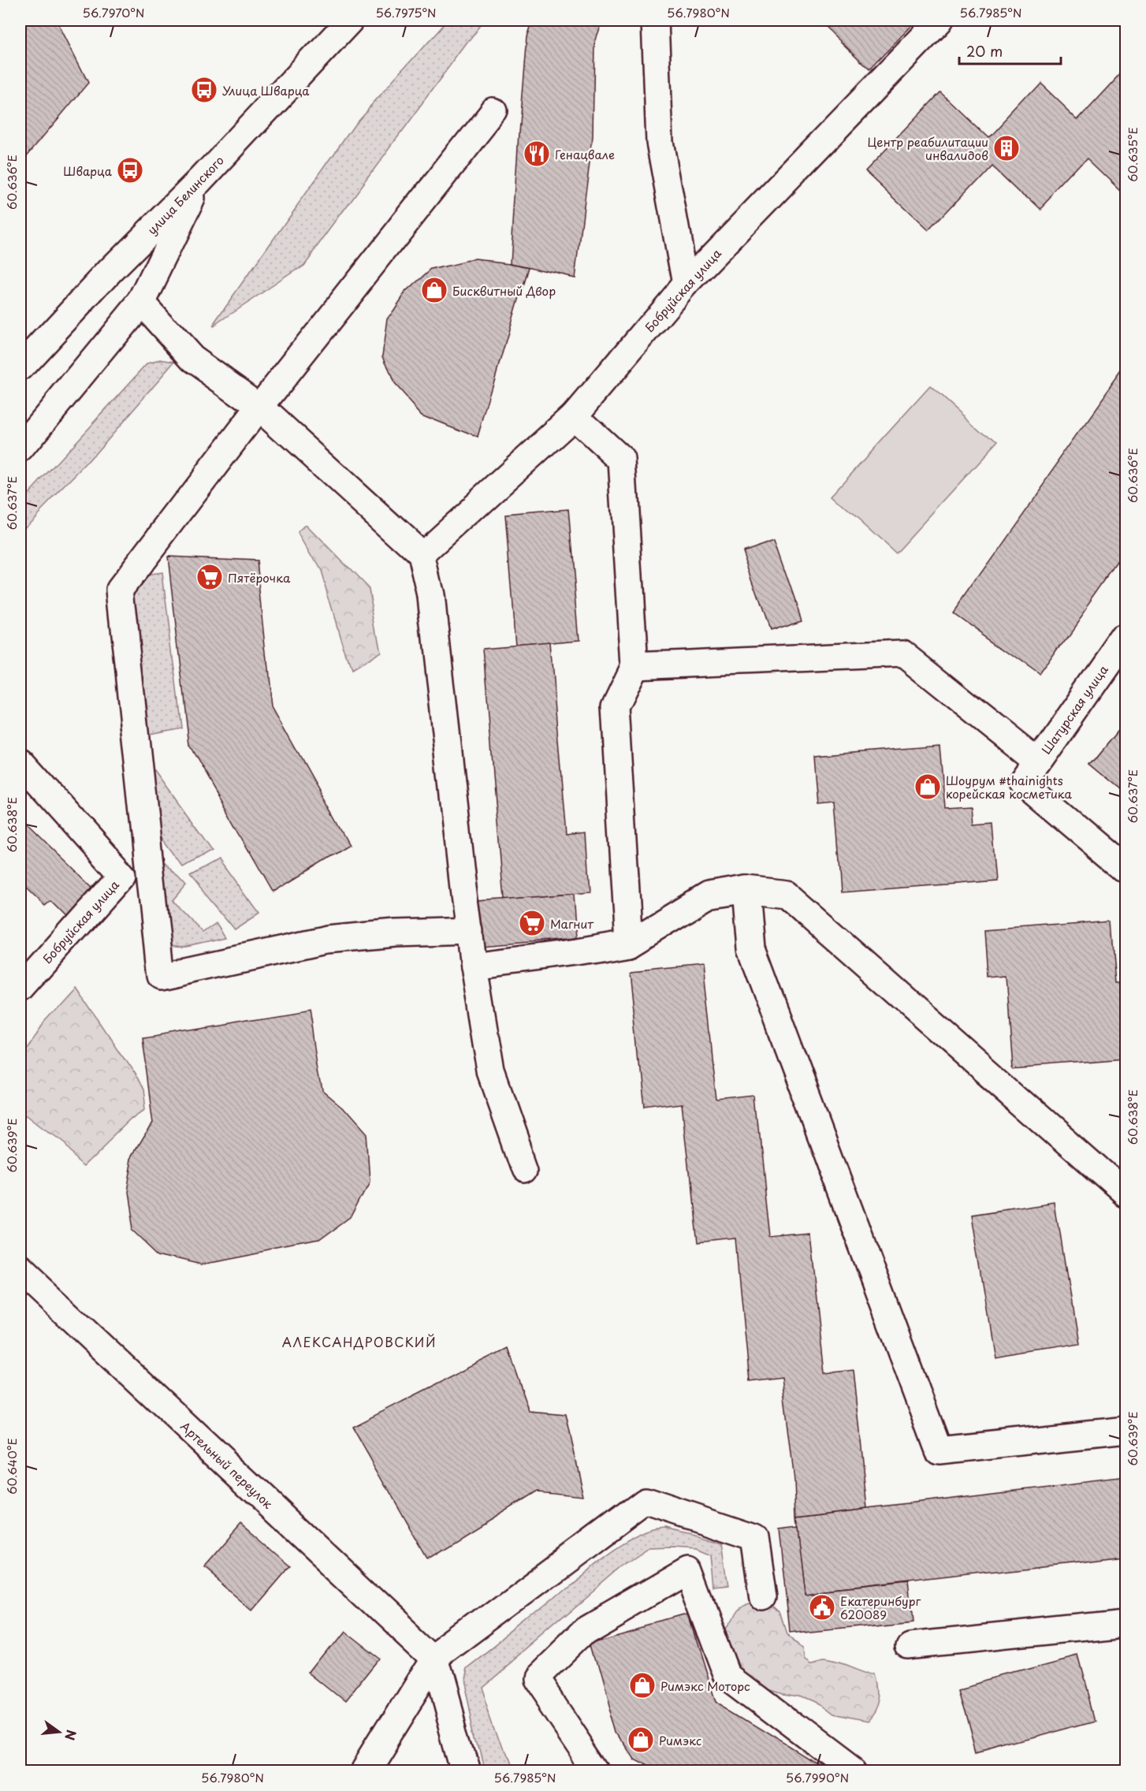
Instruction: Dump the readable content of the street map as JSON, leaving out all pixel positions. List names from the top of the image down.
{
  "streets": {
    "street": [
      "улица Белинского",
      "Бобруйская улица",
      "Шатурская улица",
      "Артельный переулок"
    ]
  },
  "districts": ["АЛЕКСАНДРОВСКИЙ"],
  "places": {
    "bus stop": ["Улица Шварца", "Шварца"],
    "building": ["Центр реабилитации инвалидов"],
    "restaurant": ["Генацвале"],
    "shop": [
      "Бисквитный Двор",
      "Шоурум #thainights корейская косметика",
      "Римэкс Моторс",
      "Римэкс"
    ],
    "supermarket": ["Пятёрочка", "Магнит"],
    "public building": ["Екатеринбург 620089"]
  },
  "scale_bar": "20 m",
  "north": "right",
  "coordinates": [
    "56.7970°N",
    "56.7975°N",
    "56.7980°N",
    "56.7985°N",
    "60.635°E",
    "60.636°E",
    "60.637°E",
    "60.638°E",
    "60.639°E",
    "60.640°E",
    "56.7990°N"
  ]
}
